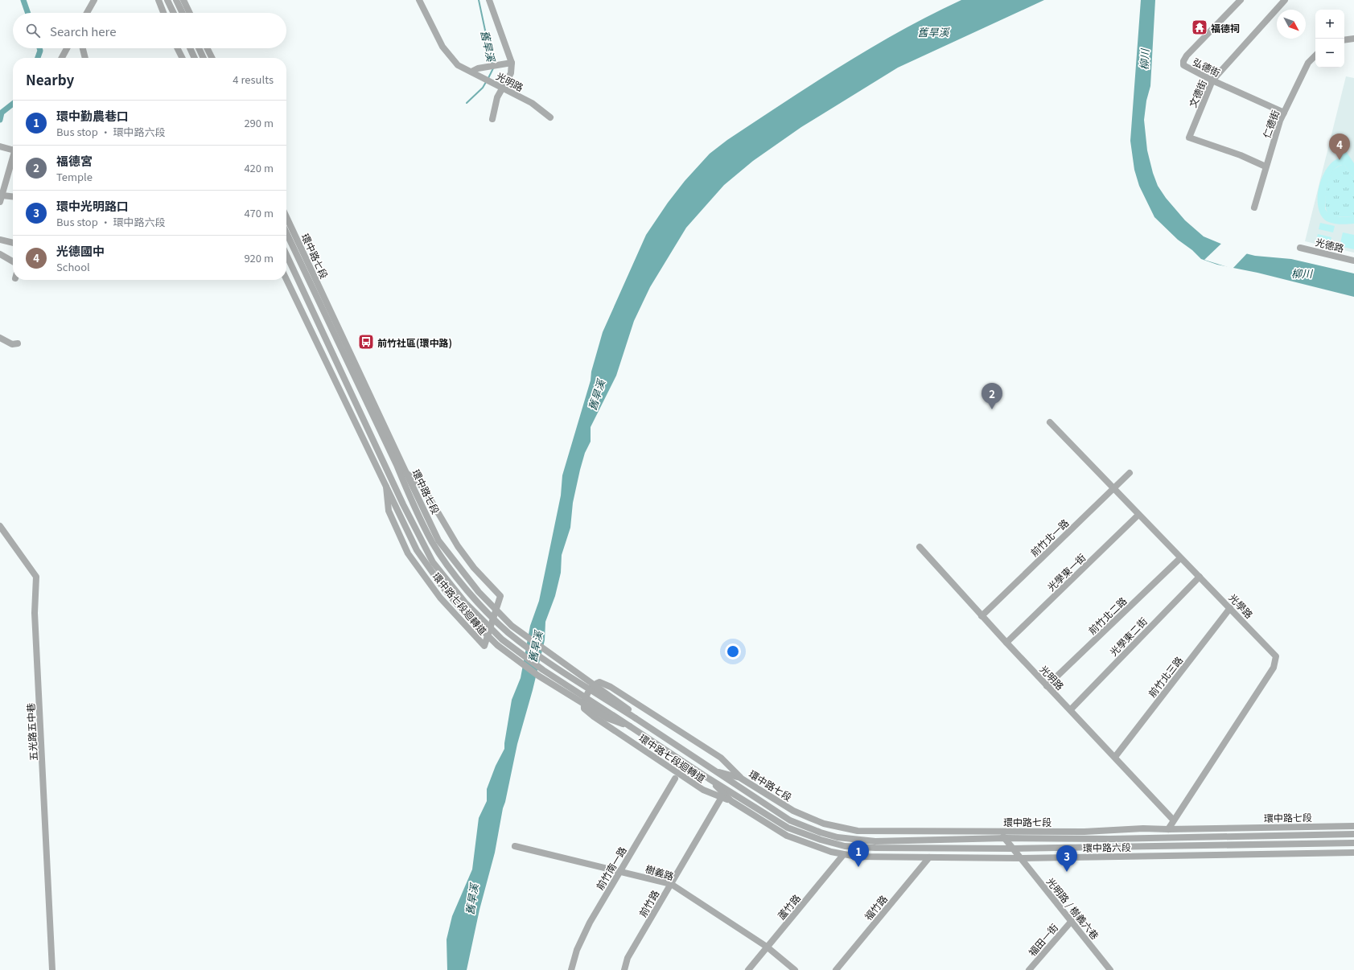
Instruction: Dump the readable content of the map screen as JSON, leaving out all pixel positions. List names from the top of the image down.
{
  "streets": {
    "street": [
      "弘德街",
      "光明路",
      "文德街",
      "仁德街",
      "光德路",
      "環中路七段",
      "前竹北一路",
      "光學東一街",
      "環中路七段迴轉道",
      "光學路",
      "前竹北二路",
      "光學東二街",
      "前竹北三路",
      "五光路五中巷",
      "環中路六段",
      "前竹南一路",
      "樹義路",
      "前竹路",
      "蘆竹路",
      "福竹路",
      "光明路 / 樹義六巷",
      "福田一街"
    ]
  },
  "crossings": [
    ["弘德街", "文德街"],
    ["弘德街", "仁德街"],
    ["光明路", "前竹北一路"],
    ["光明路", "光學東一街"],
    ["光明路", "光學路"],
    ["光明路", "前竹北二路"],
    ["光明路", "光學東二街"],
    ["光明路", "前竹北三路"],
    ["文德街", "仁德街"],
    ["環中路七段", "環中路七段迴轉道"],
    ["環中路七段", "光學路"],
    ["環中路七段", "環中路六段"],
    ["前竹北一路", "光學路"],
    ["光學東一街", "光學路"],
    ["環中路七段迴轉道", "環中路六段"],
    ["環中路七段迴轉道", "前竹路"],
    ["光學路", "前竹北二路"],
    ["光學路", "光學東二街"],
    ["光學路", "前竹北三路"],
    ["環中路六段", "蘆竹路"],
    ["環中路六段", "福竹路"],
    ["環中路六段", "光明路 / 樹義六巷"],
    ["前竹南一路", "樹義路"],
    ["樹義路", "前竹路"],
    ["樹義路", "蘆竹路"],
    ["光明路 / 樹義六巷", "福田一街"]
  ],
  "water": ["舊旱溪", "柳川"],
  "places": {
    "temple": ["福德祠"],
    "bus stop": ["前竹社區(環中路)"]
  },
  "north": "bottom right",
  "page": {
    "map_buttons": ["+", "−"],
    "search": "Search here",
    "heading": ["Nearby", "4 results"],
    "list": [
      {
        "mark": "1",
        "name": "環中勤農巷口",
        "note": "Bus stop · 環中路六段",
        "value": "290 m"
      },
      {
        "mark": "2",
        "name": "福德宮",
        "note": "Temple",
        "value": "420 m"
      },
      {
        "mark": "3",
        "name": "環中光明路口",
        "note": "Bus stop · 環中路六段",
        "value": "470 m"
      },
      {
        "mark": "4",
        "name": "光德國中",
        "note": "School",
        "value": "920 m"
      }
    ],
    "pins": [
      "4",
      "2",
      "1",
      "3"
    ]
  }
}
